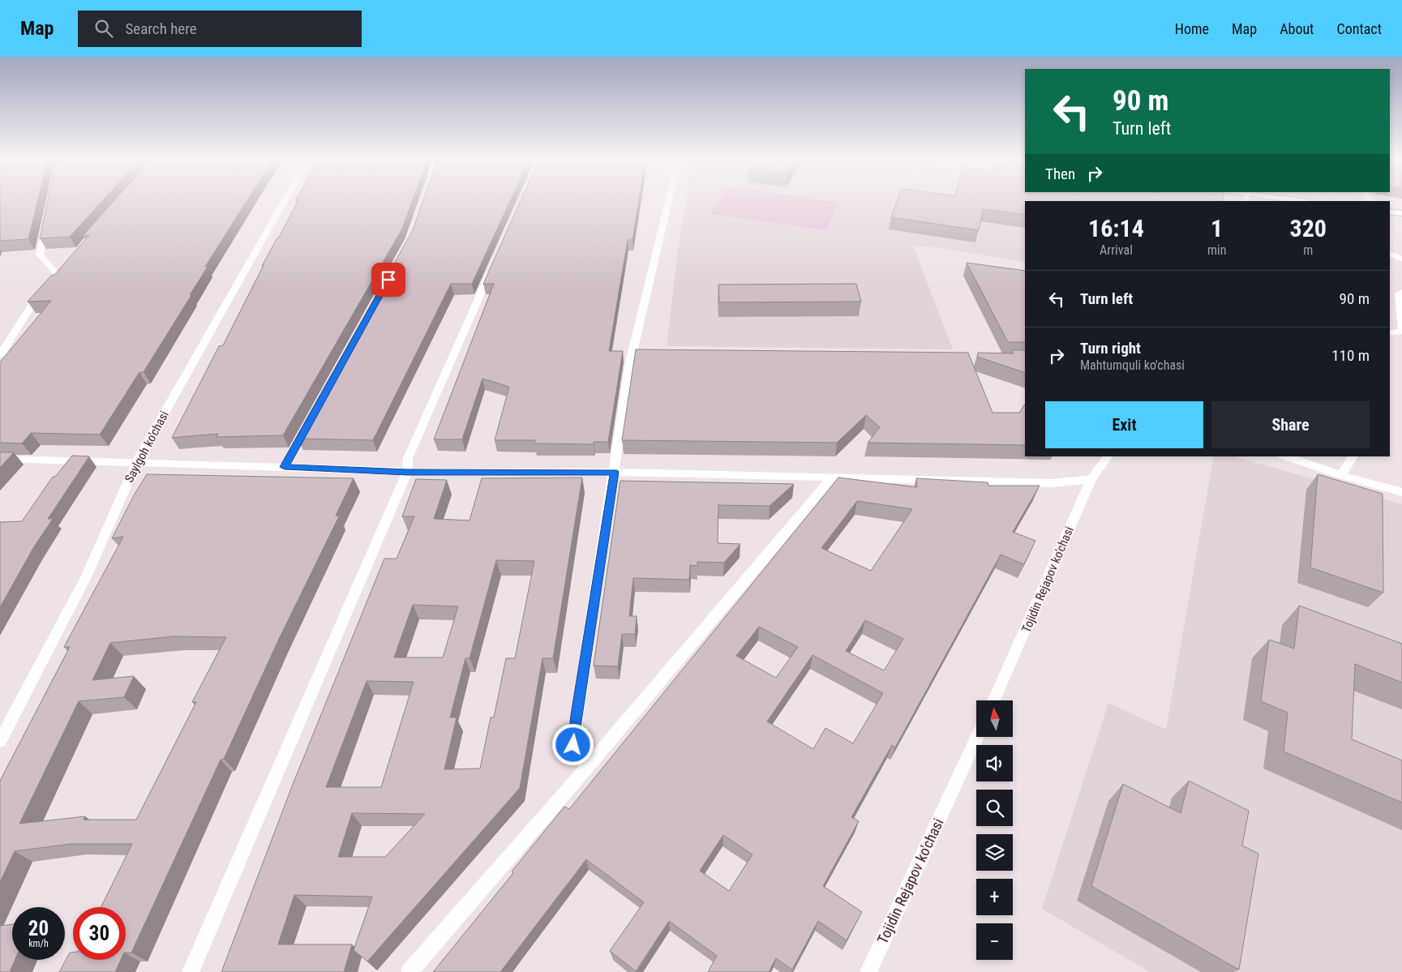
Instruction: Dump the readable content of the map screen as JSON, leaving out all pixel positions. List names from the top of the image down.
{
  "streets": {
    "street": ["Saylgoh ko'chasi", "Tojidin Rejapov ko'chasi"]
  },
  "north": "top",
  "page": {
    "header": "Map",
    "search": "Search here",
    "nav": [
      "Home",
      "Map",
      "About",
      "Contact"
    ],
    "turn": ["90 m", "Turn left"],
    "then": "Then",
    "eta": [
      "16:14",
      "Arrival",
      "1",
      "min",
      "320",
      "m"
    ],
    "list": [
      {
        "name": "Turn left",
        "value": "90 m"
      },
      {
        "name": "Turn right",
        "note": "Mahtumquli ko'chasi",
        "value": "110 m"
      }
    ],
    "buttons": ["Exit", "Share"],
    "map_buttons": ["+", "−"],
    "speed": "20 km/h",
    "limit": "30"
  }
}
